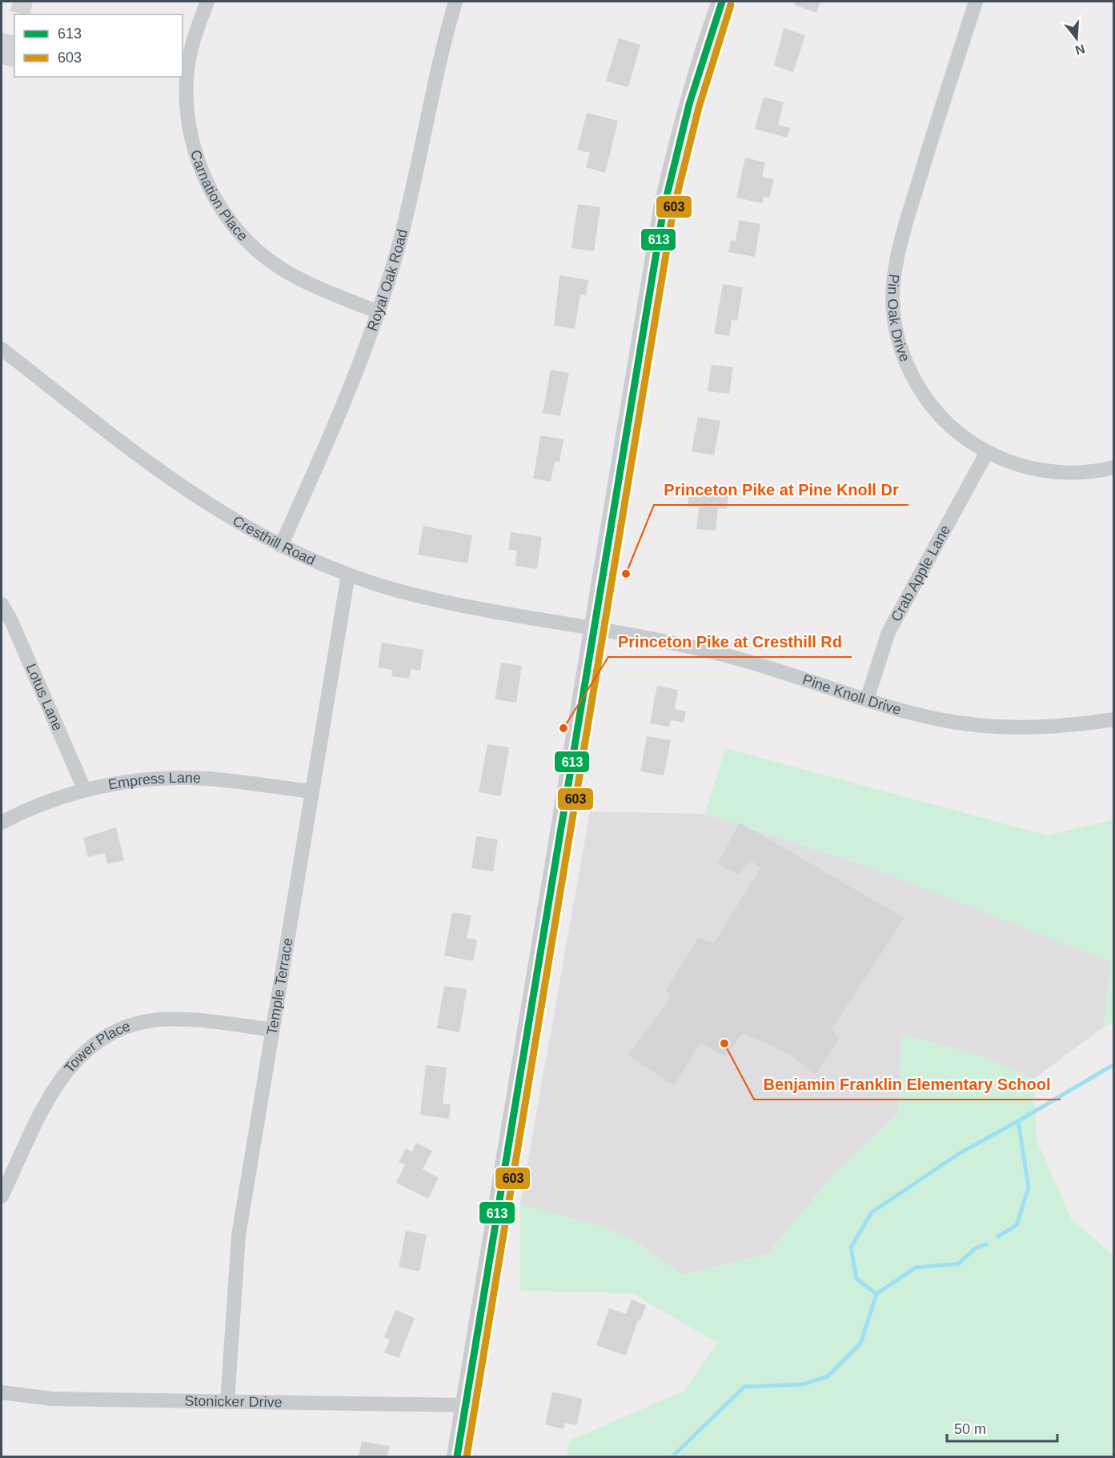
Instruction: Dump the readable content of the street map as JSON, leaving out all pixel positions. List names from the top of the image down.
{
  "streets": {
    "street": [
      "Carnation Place",
      "Royal Oak Road",
      "Pin Oak Drive",
      "Cresthill Road",
      "Crab Apple Lane",
      "Pine Knoll Drive",
      "Lotus Lane",
      "Empress Lane",
      "Temple Terrace",
      "Tower Place",
      "Stonicker Drive"
    ]
  },
  "crossings": [
    ["Carnation Place", "Royal Oak Road"],
    ["Royal Oak Road", "Cresthill Road"],
    ["Pin Oak Drive", "Crab Apple Lane"],
    ["Cresthill Road", "Pine Knoll Drive"],
    ["Cresthill Road", "Temple Terrace"],
    ["Crab Apple Lane", "Pine Knoll Drive"],
    ["Lotus Lane", "Empress Lane"],
    ["Empress Lane", "Temple Terrace"],
    ["Temple Terrace", "Tower Place"],
    ["Temple Terrace", "Stonicker Drive"]
  ],
  "places": ["Princeton Pike at Pine Knoll Dr", "Princeton Pike at Cresthill Rd", "Benjamin Franklin Elementary School"],
  "lines": ["transit line 613", "transit line 603"],
  "legend": ["613", "603"],
  "scale_bar": "50 m",
  "north": "bottom"
}
